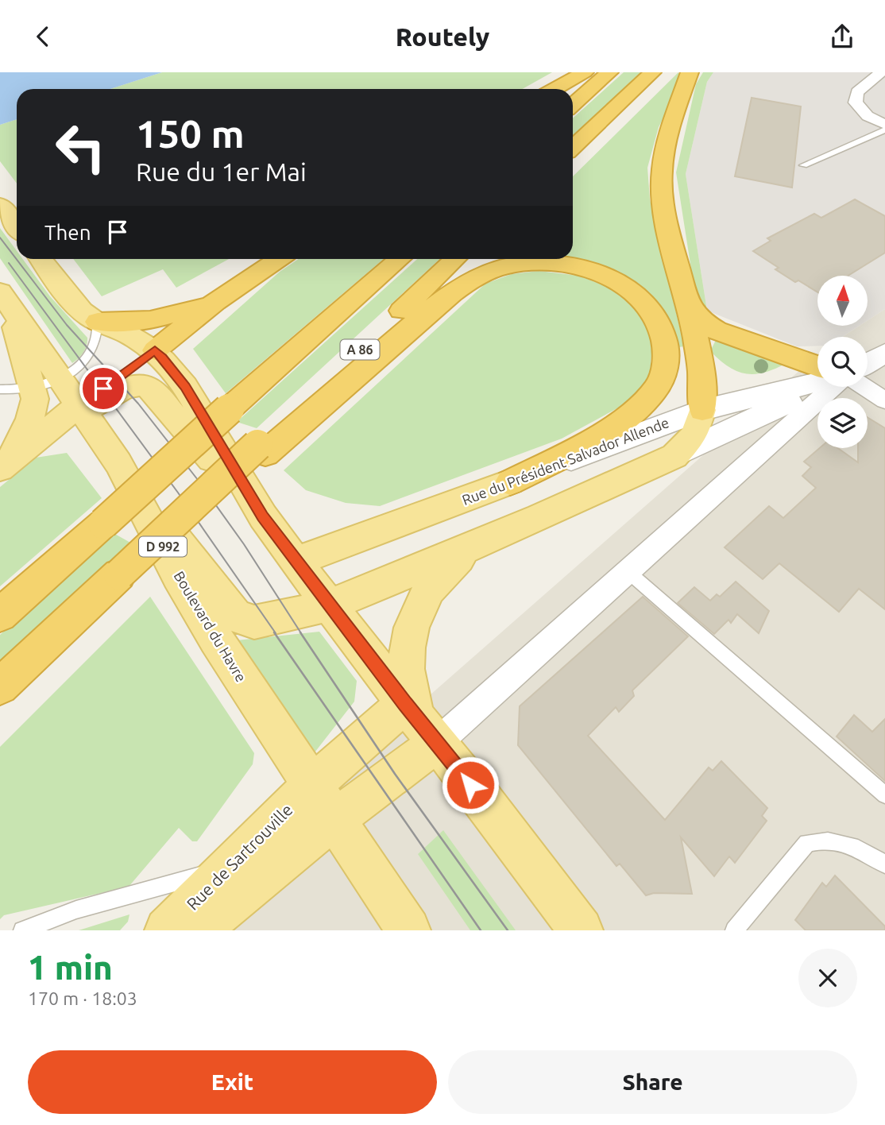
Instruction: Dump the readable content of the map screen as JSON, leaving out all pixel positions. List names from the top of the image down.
{
  "streets": {
    "highway": ["A 86"],
    "main road": [
      "Rue du Président Salvador Allende",
      "D 992",
      "Boulevard du Havre",
      "Rue de Sartrouville"
    ]
  },
  "crossings": [
    ["D 992", "Boulevard du Havre"],
    ["D 992", "Rue de Sartrouville"],
    ["Boulevard du Havre", "Rue de Sartrouville"]
  ],
  "north": "top",
  "page": {
    "header": "Routely",
    "turn": ["150 m", "Rue du 1er Mai"],
    "then": "Then",
    "heading": ["1 min", "170 m · 18:03"],
    "buttons": ["Exit", "Share"]
  }
}
